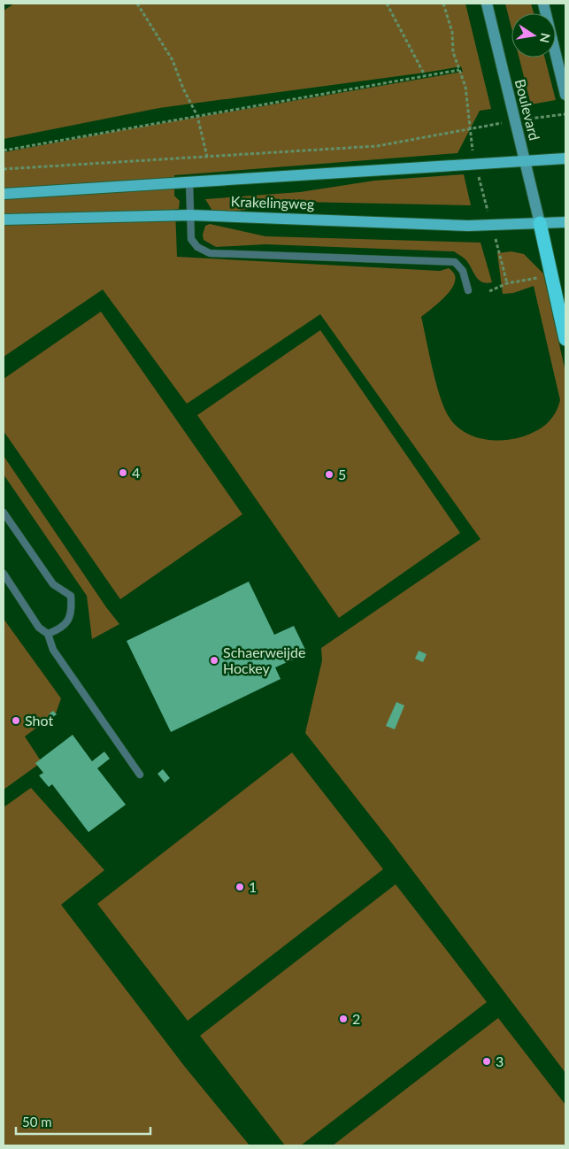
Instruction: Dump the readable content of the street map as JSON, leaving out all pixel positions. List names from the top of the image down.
{
  "streets": {
    "main road": ["Boulevard", "Krakelingweg"]
  },
  "crossings": [
    ["Boulevard", "Krakelingweg"]
  ],
  "places": [
    "4",
    "5",
    "Schaerweijde Hockey",
    "Shot",
    "1",
    "2",
    "3"
  ],
  "scale_bar": "50 m",
  "north": "right"
}
